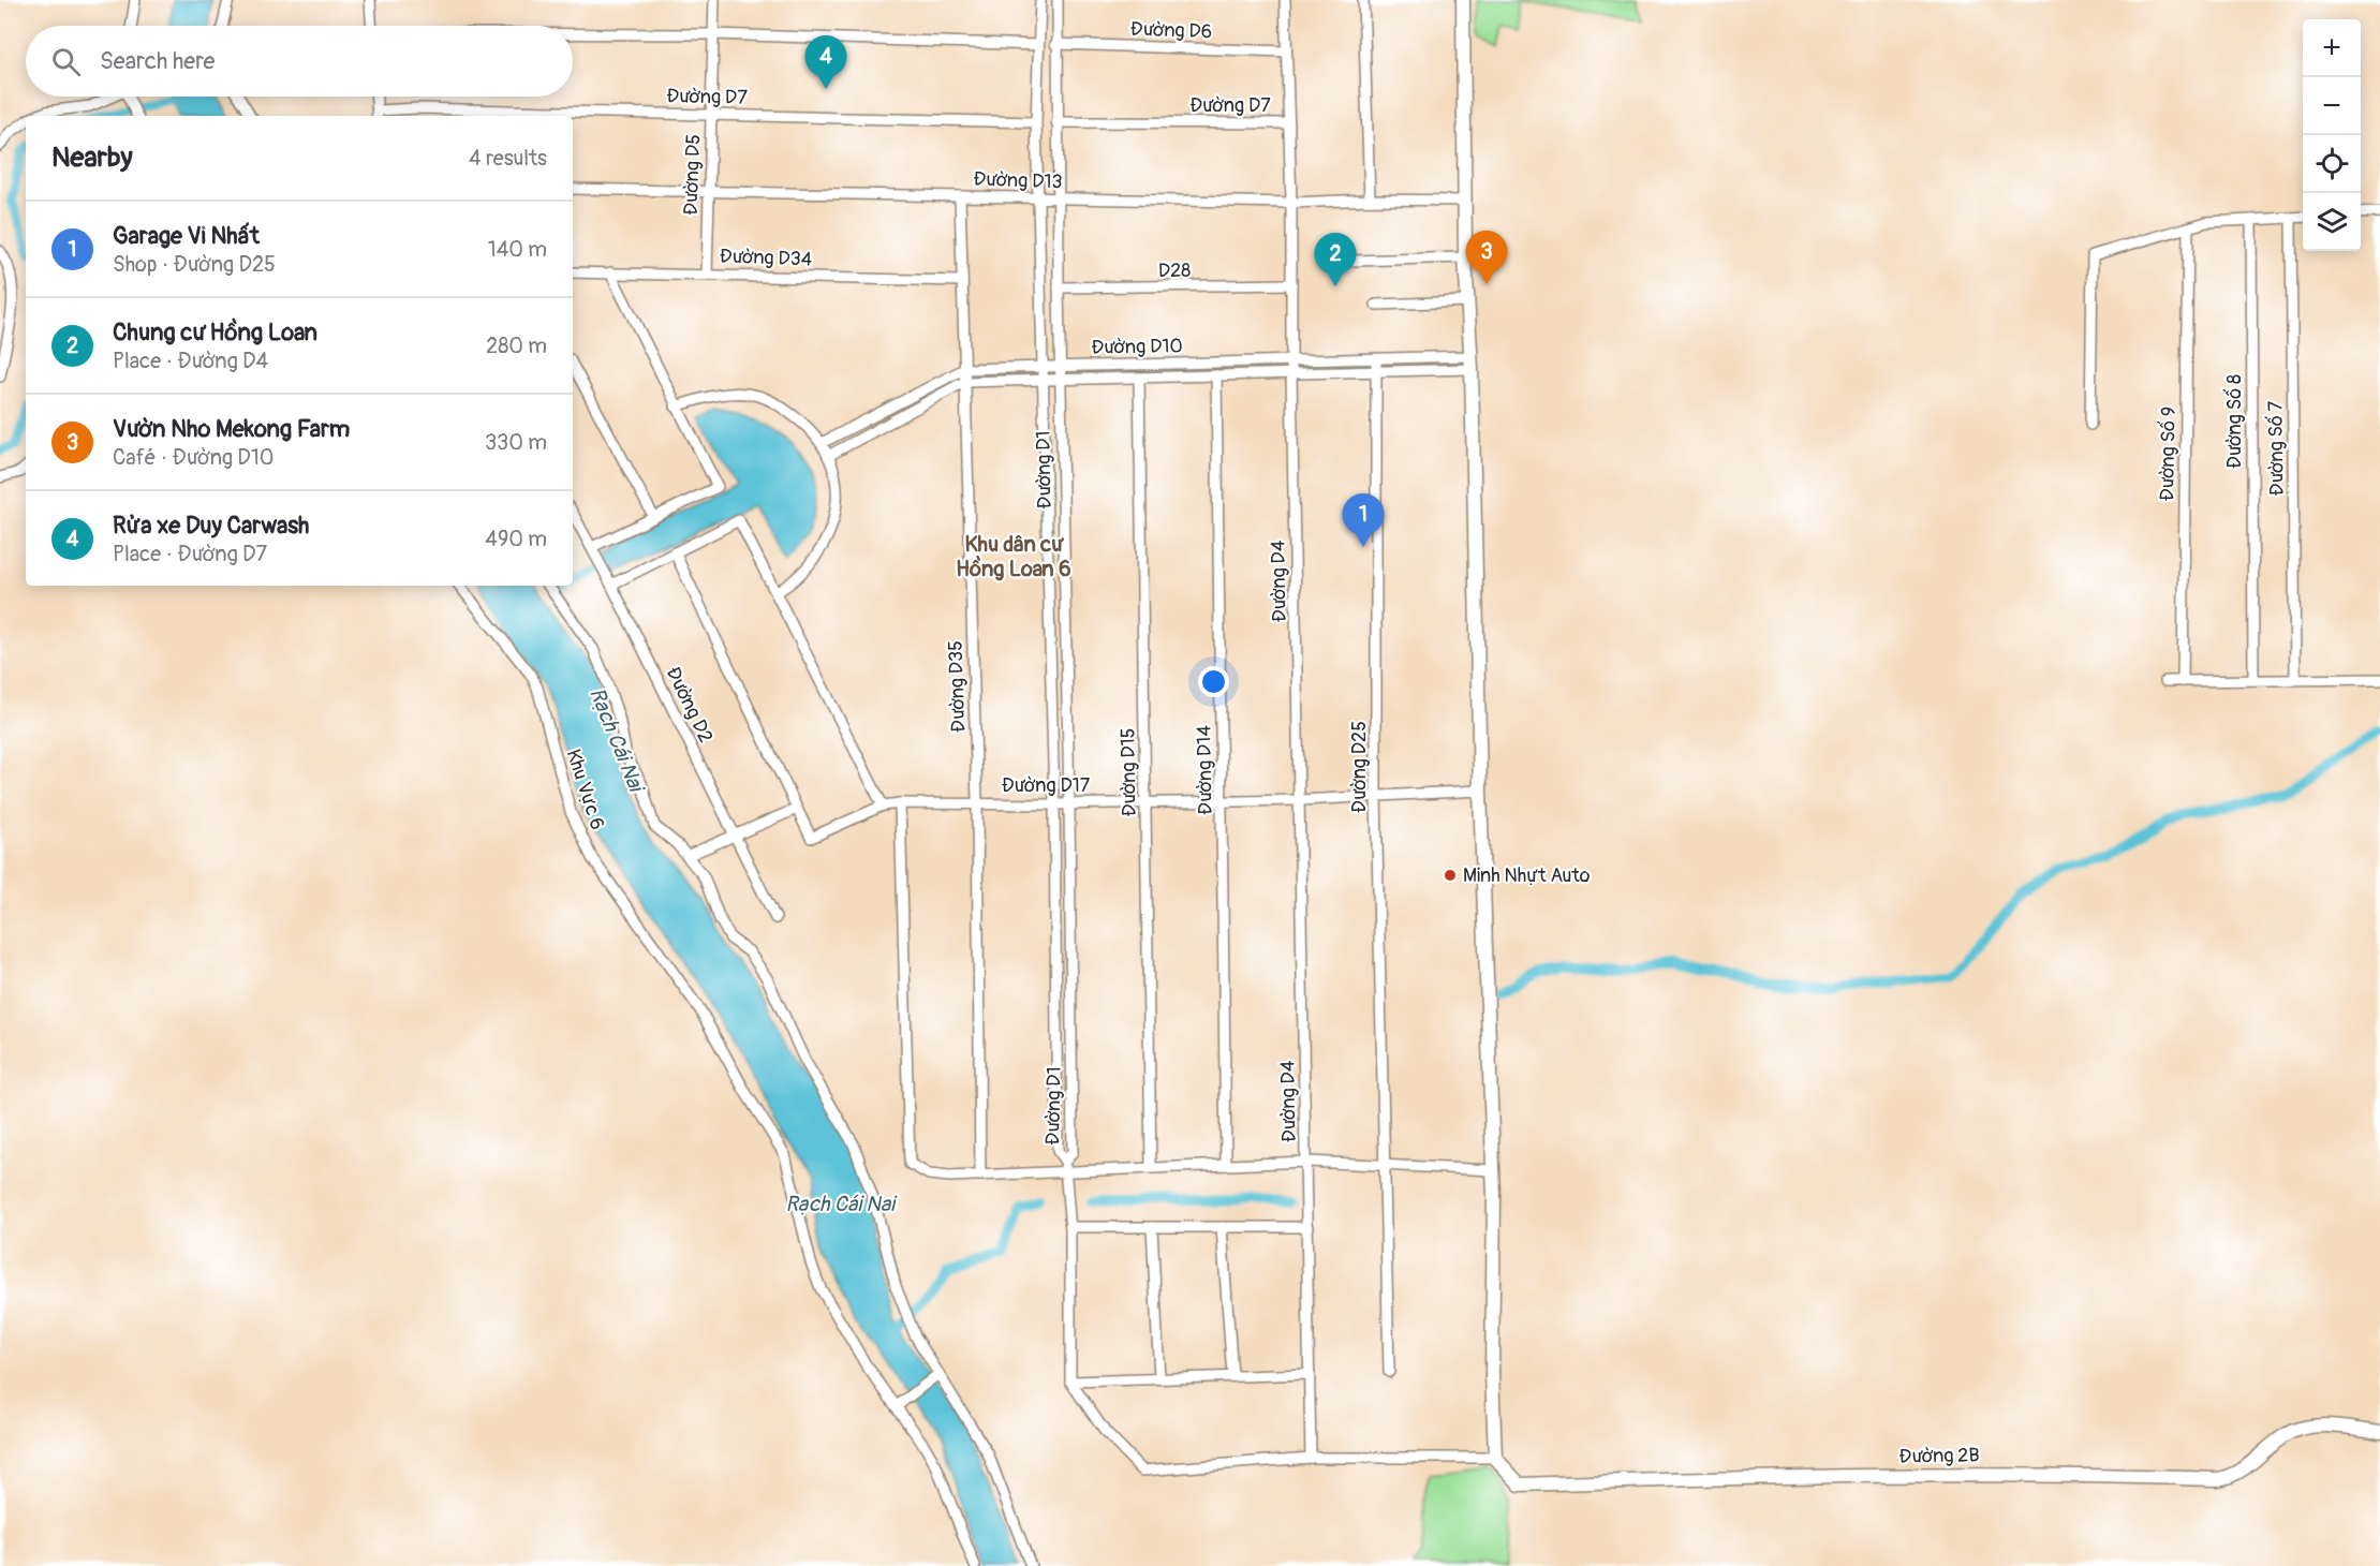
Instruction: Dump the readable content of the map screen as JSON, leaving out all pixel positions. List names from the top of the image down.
{
  "streets": {
    "street": [
      "Đường D6",
      "Đường D7",
      "Đường D5",
      "Đường D13",
      "Đường D34",
      "D28",
      "Đường D10",
      "Đường Số 8",
      "Đường Số 7",
      "Đường Số 9",
      "Đường D1",
      "Đường D4",
      "Đường D35",
      "Đường D2",
      "Đường D25",
      "Đường D14",
      "Đường D15",
      "Đường D17",
      "Khu Vực 6",
      "Đường 2B"
    ]
  },
  "crossings": [
    ["Đường D6", "Đường D1"],
    ["Đường D6", "Đường D4"],
    ["Đường D7", "Đường D5"],
    ["Đường D7", "Đường D1"],
    ["Đường D7", "Đường D4"],
    ["Đường D5", "Đường D13"],
    ["Đường D5", "Đường D34"],
    ["Đường D13", "Đường D1"],
    ["Đường D13", "Đường D4"],
    ["Đường D13", "Đường D35"],
    ["Đường D34", "Đường D35"],
    ["D28", "Đường D1"],
    ["D28", "Đường D4"],
    ["Đường D10", "Đường D1"],
    ["Đường D10", "Đường D4"],
    ["Đường D10", "Đường D35"],
    ["Đường D10", "Đường D25"],
    ["Đường D10", "Đường D14"],
    ["Đường D10", "Đường D15"],
    ["Đường D1", "Đường D17"],
    ["Đường D4", "Đường D17"],
    ["Đường D35", "Đường D17"],
    ["Đường D25", "Đường D17"],
    ["Đường D14", "Đường D17"],
    ["Đường D15", "Đường D17"]
  ],
  "districts": ["Khu dân cư Hồng Loan 6"],
  "water": ["Rạch Cái Nai"],
  "places": ["Minh Nhựt Auto"],
  "page": {
    "map_buttons": ["+", "−"],
    "search": "Search here",
    "pins": [
      "4",
      "3",
      "2",
      "1"
    ],
    "heading": ["Nearby", "4 results"],
    "list": [
      {
        "mark": "1",
        "name": "Garage Vi Nhất",
        "note": "Shop · Đường D25",
        "value": "140 m"
      },
      {
        "mark": "2",
        "name": "Chung cư Hồng Loan",
        "note": "Place · Đường D4",
        "value": "280 m"
      },
      {
        "mark": "3",
        "name": "Vườn Nho Mekong Farm",
        "note": "Café · Đường D10",
        "value": "330 m"
      },
      {
        "mark": "4",
        "name": "Rửa xe Duy Carwash",
        "note": "Place · Đường D7",
        "value": "490 m"
      }
    ]
  }
}
